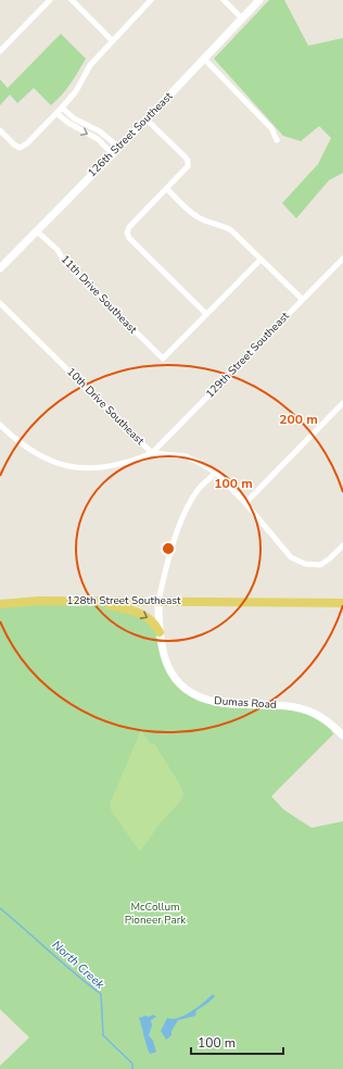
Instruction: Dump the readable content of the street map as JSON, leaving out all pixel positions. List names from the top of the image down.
{
  "streets": {
    "main road": ["128th Street Southeast"],
    "street": [
      "126th Street Southeast",
      "11th Drive Southeast",
      "129th Street Southeast",
      "10th Drive Southeast",
      "Dumas Road"
    ]
  },
  "crossings": [
    ["126th Street Southeast", "11th Drive Southeast"],
    ["129th Street Southeast", "10th Drive Southeast"],
    ["128th Street Southeast", "Dumas Road"]
  ],
  "water": ["North Creek"],
  "parks": ["McCollum Pioneer Park"],
  "scale_bar": "100 m",
  "rings": ["200 m", "100 m"]
}
